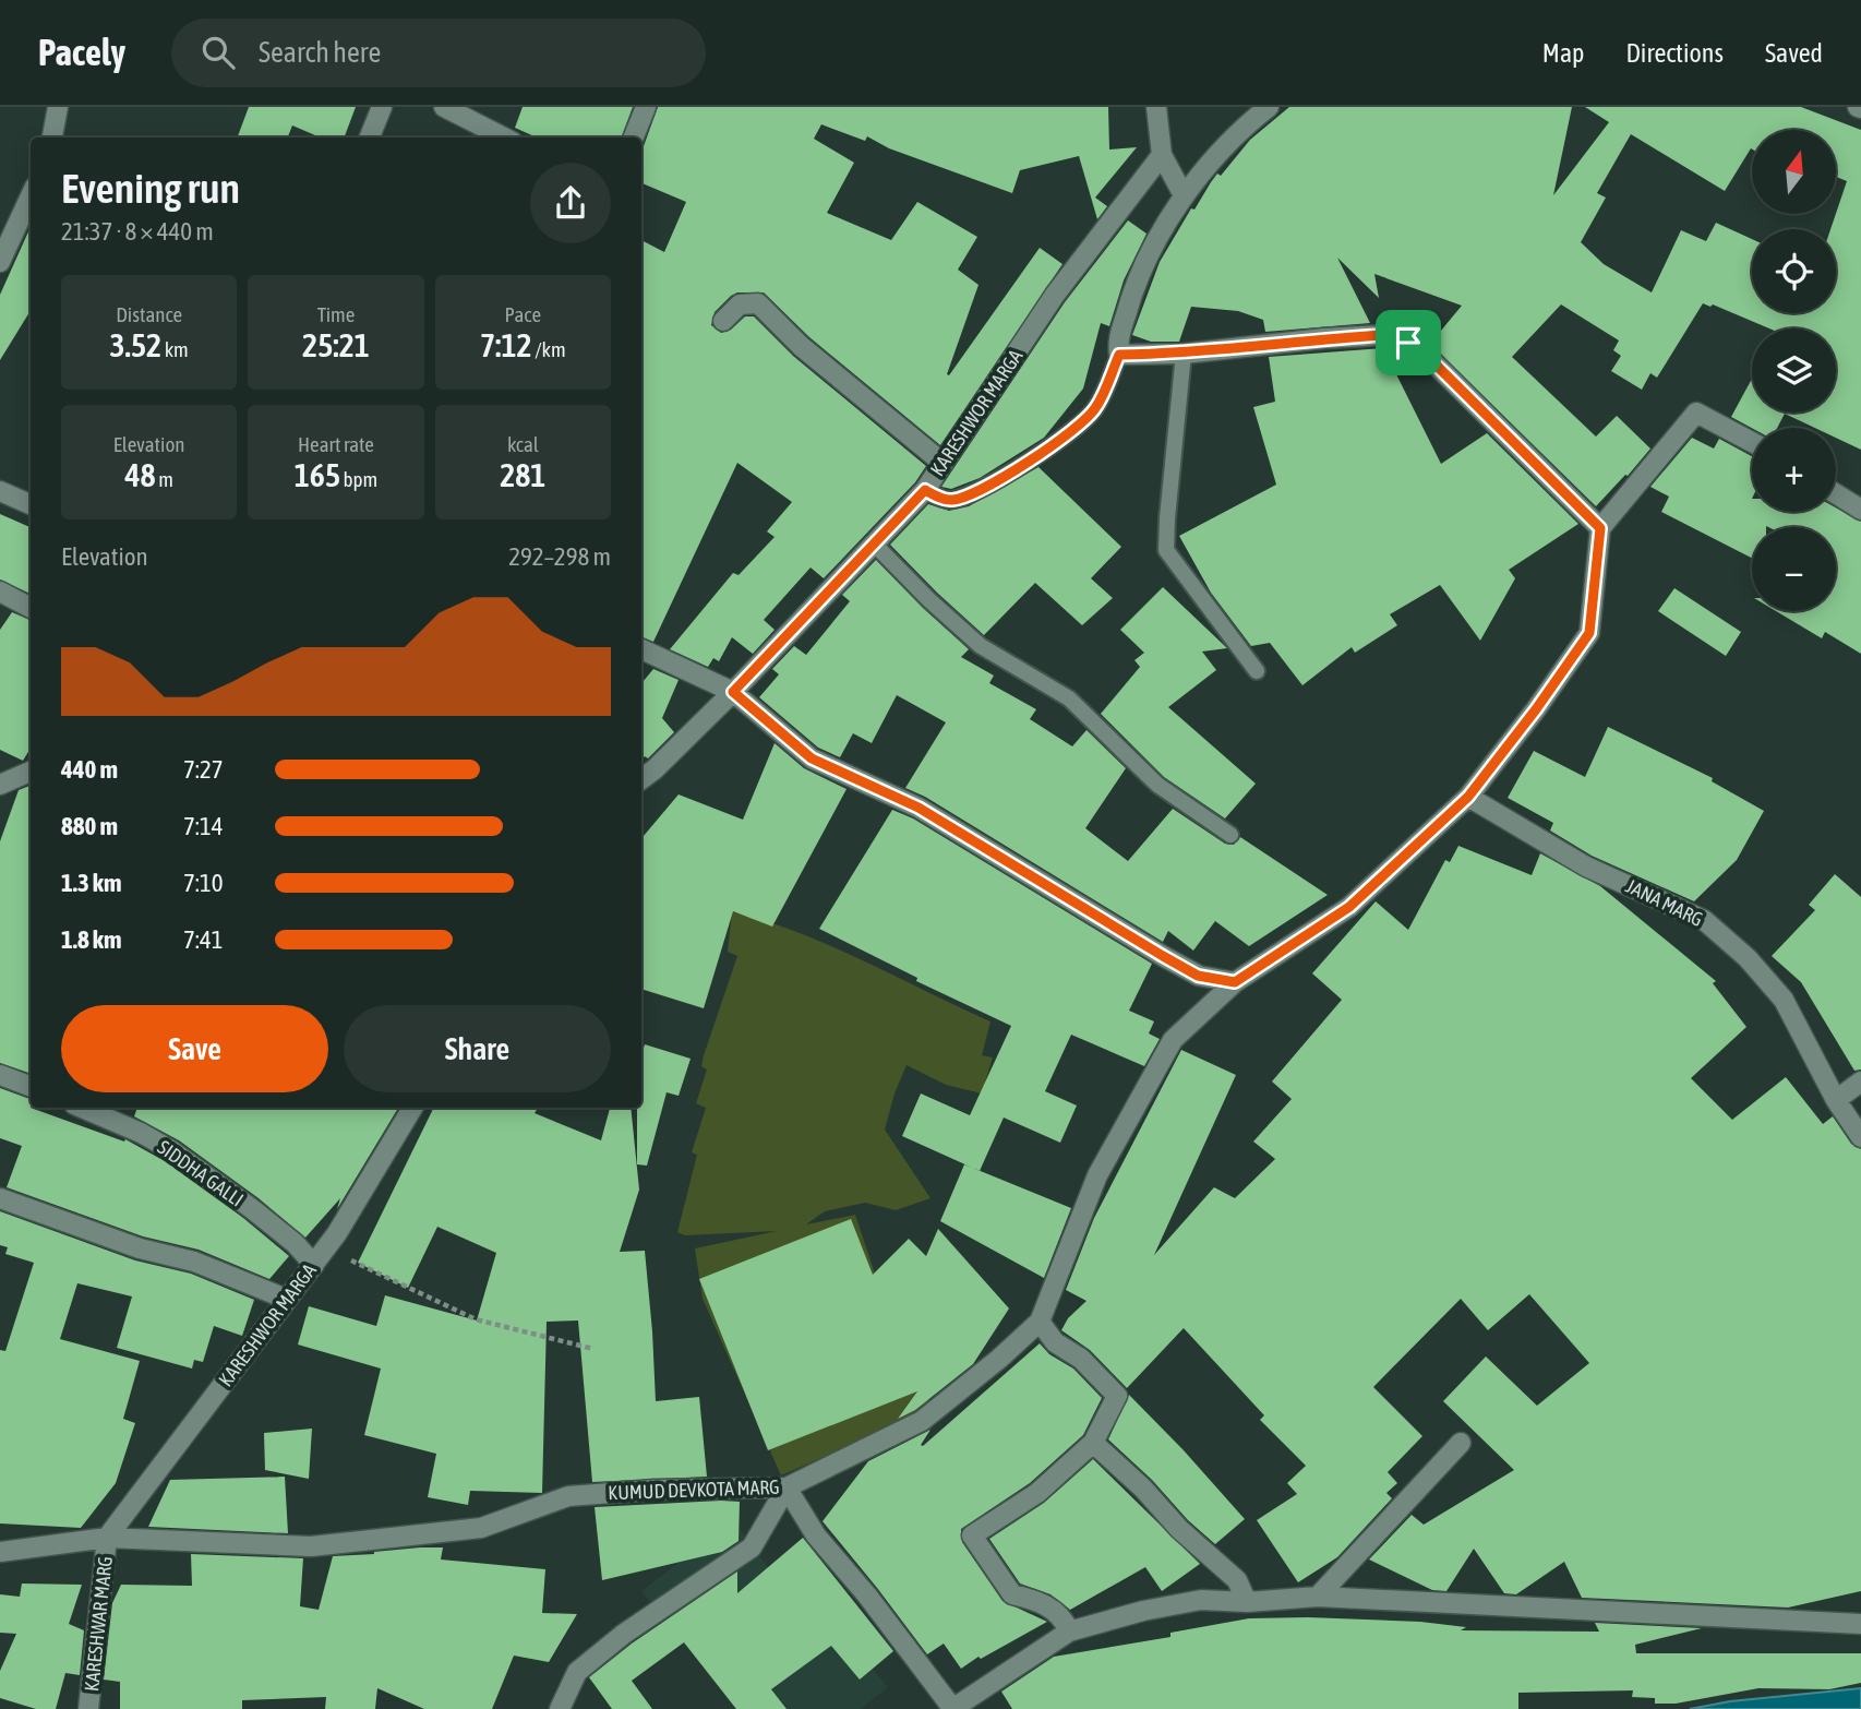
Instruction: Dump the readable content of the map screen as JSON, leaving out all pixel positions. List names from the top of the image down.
{
  "streets": {
    "street": [
      "KARESHWOR MARGA",
      "JANA MARG",
      "SIDDHA GALLI",
      "KUMUD DEVKOTA MARG",
      "KARESHWAR MARG"
    ]
  },
  "crossings": [
    ["KARESHWOR MARGA", "SIDDHA GALLI"],
    ["KARESHWOR MARGA", "KUMUD DEVKOTA MARG"],
    ["KARESHWOR MARGA", "KARESHWAR MARG"],
    ["JANA MARG", "KUMUD DEVKOTA MARG"],
    ["KUMUD DEVKOTA MARG", "KARESHWAR MARG"]
  ],
  "north": "top",
  "page": {
    "header": "Pacely",
    "search": "Search here",
    "nav": ["Map", "Directions", "Saved"],
    "map_buttons": ["+", "−"],
    "heading": ["Evening run", "21:37 · 8 × 440 m"],
    "stats": [
      ["Distance", "3.52 km"],
      ["Time", "25:21"],
      ["Pace", "7:12 /km"],
      ["Elevation", "48 m"],
      ["Heart rate", "165 bpm"],
      ["kcal", "281"]
    ],
    "chart": ["Elevation", "292–298 m"],
    "list": [
      {
        "name": "440 m",
        "note": "7:27"
      },
      {
        "name": "880 m",
        "note": "7:14"
      },
      {
        "name": "1.3 km",
        "note": "7:10"
      },
      {
        "name": "1.8 km",
        "note": "7:41"
      }
    ],
    "buttons": ["Save", "Share"]
  }
}
